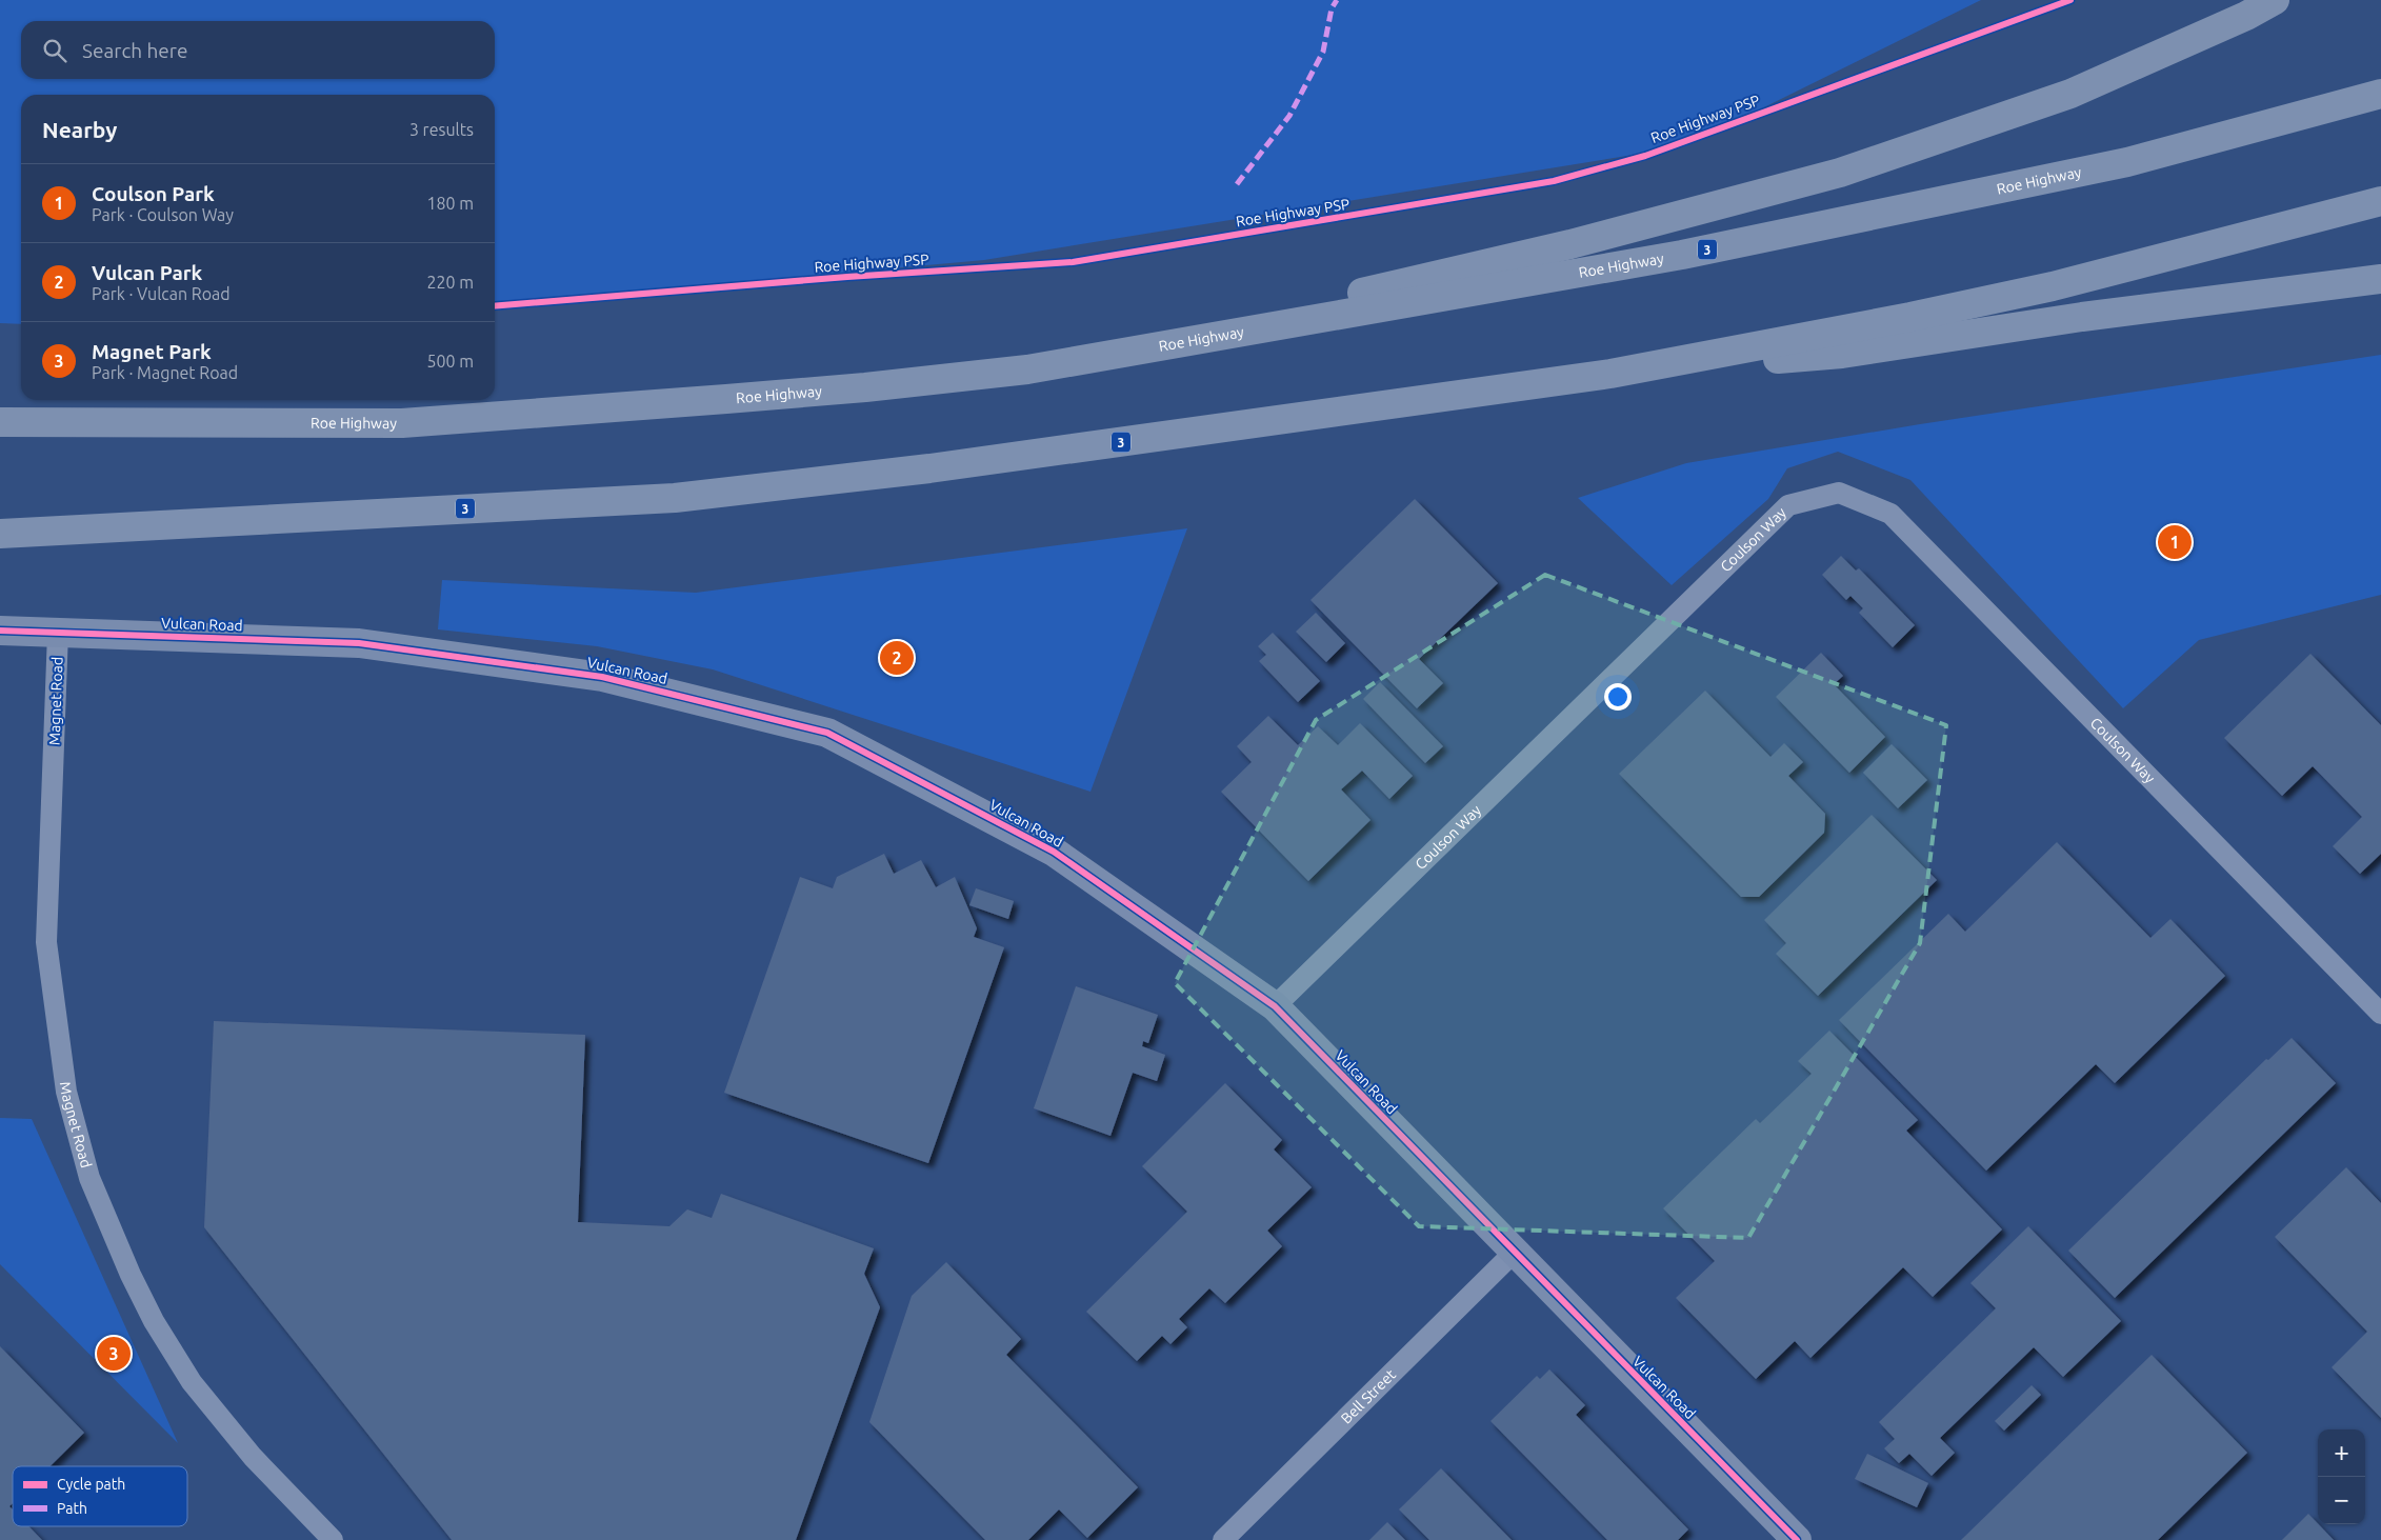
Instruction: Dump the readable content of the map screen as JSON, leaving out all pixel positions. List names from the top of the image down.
{
  "streets": {
    "highway": ["Roe Highway", "3"],
    "street": [
      "Coulson Way",
      "Vulcan Road",
      "Magnet Road",
      "Bell Street"
    ],
    "cycle path": ["Roe Highway PSP"]
  },
  "crossings": [
    ["Coulson Way", "Vulcan Road"],
    ["Vulcan Road", "Magnet Road"],
    ["Vulcan Road", "Bell Street"]
  ],
  "legend": ["Cycle path", "Path"],
  "page": {
    "search": "Search here",
    "heading": ["Nearby", "3 results"],
    "list": [
      {
        "mark": "1",
        "name": "Coulson Park",
        "note": "Park · Coulson Way",
        "value": "180 m"
      },
      {
        "mark": "2",
        "name": "Vulcan Park",
        "note": "Park · Vulcan Road",
        "value": "220 m"
      },
      {
        "mark": "3",
        "name": "Magnet Park",
        "note": "Park · Magnet Road",
        "value": "500 m"
      }
    ],
    "pins": ["1", "2", "3"],
    "map_buttons": ["+", "−"]
  }
}
